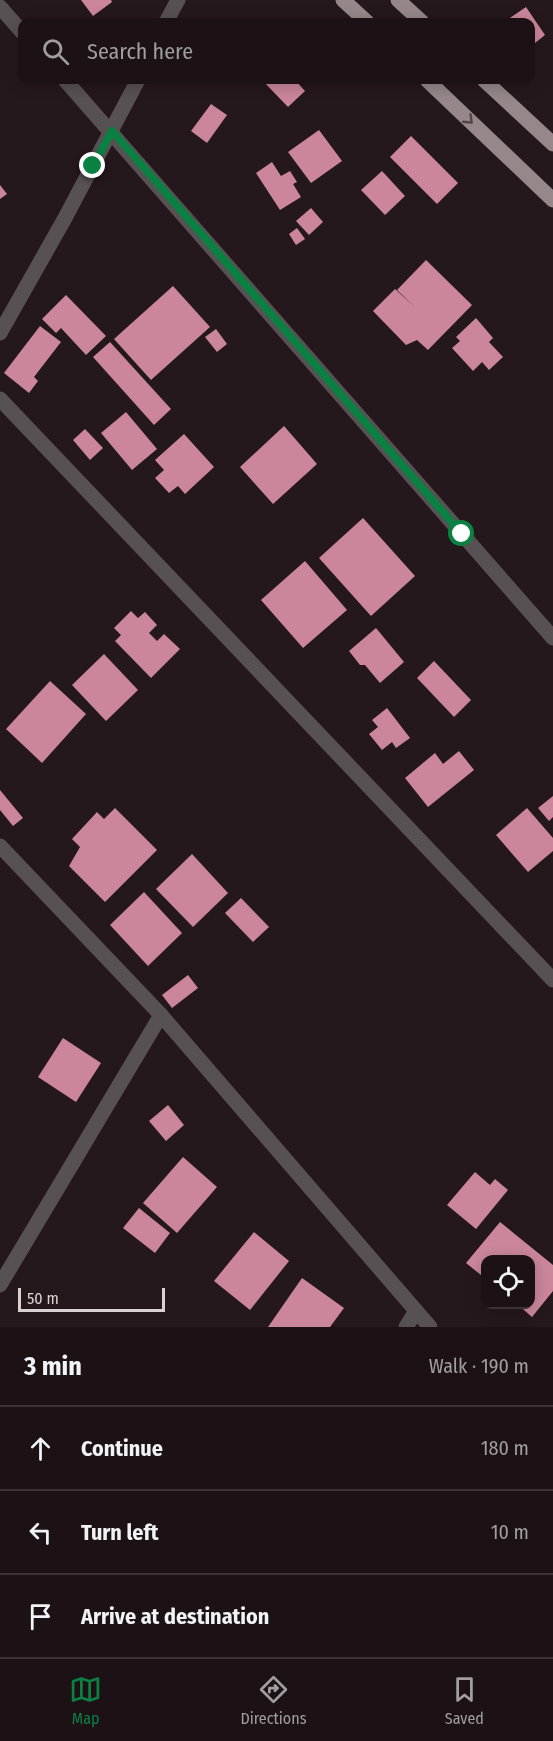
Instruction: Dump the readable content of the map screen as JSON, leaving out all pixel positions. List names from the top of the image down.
{
  "scale_bar": "50 m",
  "page": {
    "search": "Search here",
    "scale": "50 m",
    "heading": ["3 min", "Walk · 190 m"],
    "list": [
      ["Continue", "180 m"],
      ["Turn left", "10 m"],
      "Arrive at destination"
    ],
    "nav": ["Map", "Directions", "Saved"]
  }
}
